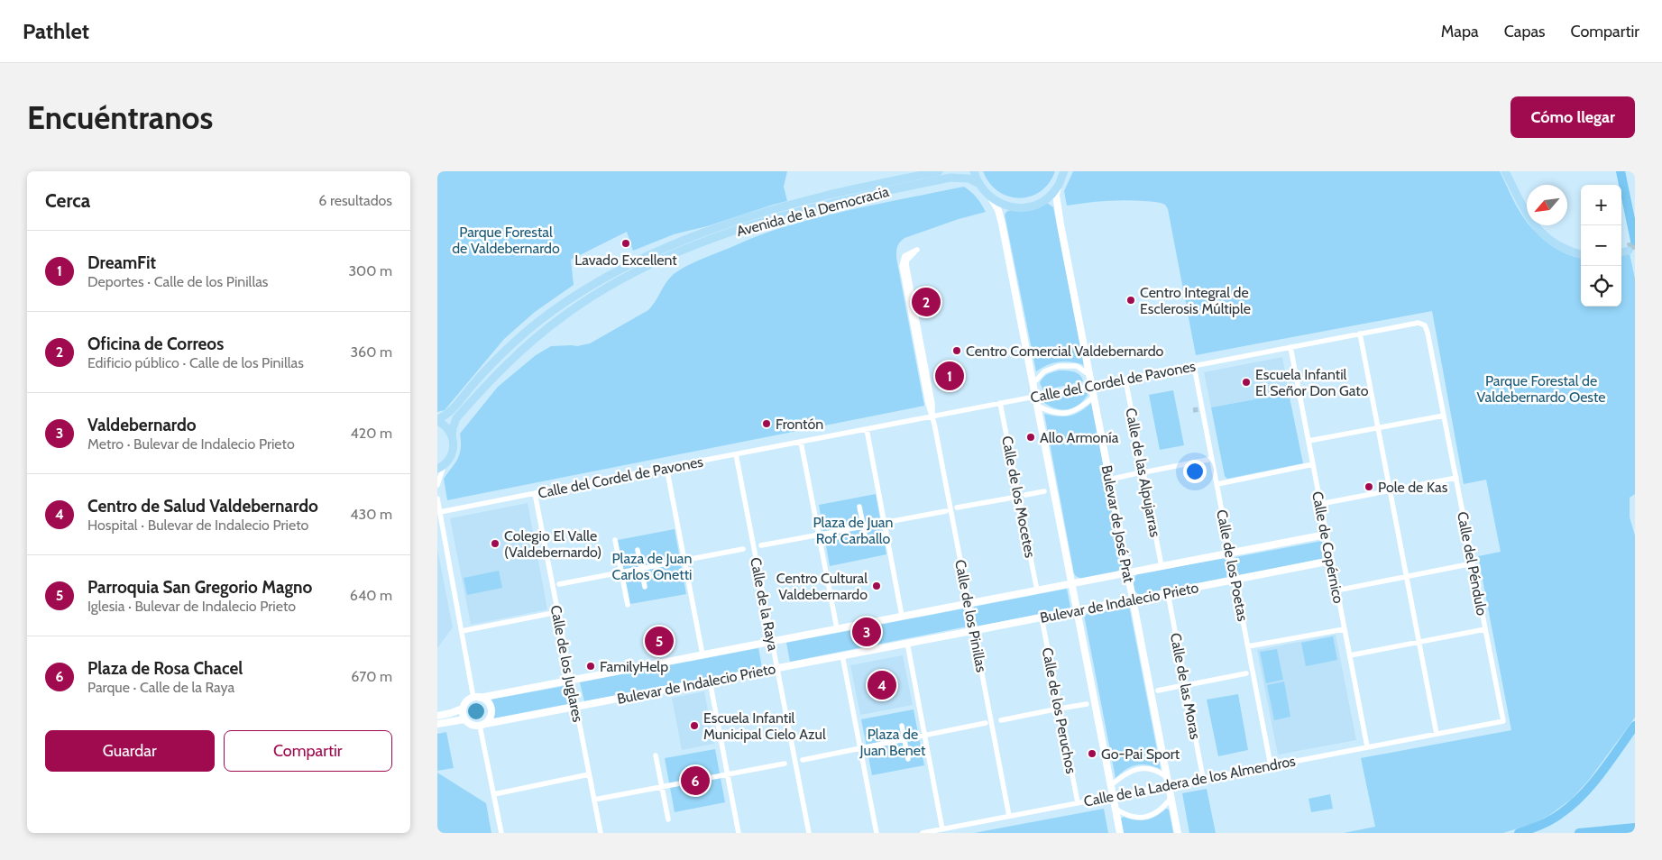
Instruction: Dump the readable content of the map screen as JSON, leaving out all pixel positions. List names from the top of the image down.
{
  "streets": {
    "main road": ["Avenida de la Democracia"],
    "street": [
      "Calle del Cordel de Pavones",
      "Calle de las Alpujarras",
      "Calle de los Mocetes",
      "Bulevar de José Prat",
      "Calle de Copérnico",
      "Calle del Péndulo",
      "Calle de los Poetas",
      "Bulevar de Indalecio Prieto",
      "Calle de la Raya",
      "Calle de los Pinillas",
      "Calle de los Juglares",
      "Calle de las Moras",
      "Calle de los Peruchos",
      "Calle de la Ladera de los Almendros"
    ]
  },
  "crossings": [
    ["Calle del Cordel de Pavones", "Calle de las Alpujarras"],
    ["Calle del Cordel de Pavones", "Calle de los Mocetes"],
    ["Calle del Cordel de Pavones", "Bulevar de José Prat"],
    ["Calle del Cordel de Pavones", "Calle de Copérnico"],
    ["Calle del Cordel de Pavones", "Calle del Péndulo"],
    ["Calle del Cordel de Pavones", "Calle de los Poetas"],
    ["Calle del Cordel de Pavones", "Bulevar de Indalecio Prieto"],
    ["Calle del Cordel de Pavones", "Calle de la Raya"],
    ["Calle del Cordel de Pavones", "Calle de los Pinillas"],
    ["Calle del Cordel de Pavones", "Calle de los Juglares"],
    ["Calle de las Alpujarras", "Bulevar de Indalecio Prieto"],
    ["Calle de los Mocetes", "Bulevar de Indalecio Prieto"],
    ["Bulevar de José Prat", "Bulevar de Indalecio Prieto"],
    ["Bulevar de José Prat", "Calle de la Ladera de los Almendros"],
    ["Calle de Copérnico", "Bulevar de Indalecio Prieto"],
    ["Calle de Copérnico", "Calle de la Ladera de los Almendros"],
    ["Calle del Péndulo", "Calle de la Ladera de los Almendros"],
    ["Calle de los Poetas", "Bulevar de Indalecio Prieto"],
    ["Calle de los Poetas", "Calle de la Ladera de los Almendros"],
    ["Bulevar de Indalecio Prieto", "Calle de la Raya"],
    ["Bulevar de Indalecio Prieto", "Calle de los Pinillas"],
    ["Bulevar de Indalecio Prieto", "Calle de los Juglares"],
    ["Bulevar de Indalecio Prieto", "Calle de las Moras"],
    ["Bulevar de Indalecio Prieto", "Calle de los Peruchos"],
    ["Calle de los Pinillas", "Calle de la Ladera de los Almendros"],
    ["Calle de las Moras", "Calle de la Ladera de los Almendros"],
    ["Calle de los Peruchos", "Calle de la Ladera de los Almendros"]
  ],
  "parks": [
    "Parque Forestal de Valdebernardo",
    "Parque Forestal de Valdebernardo Oeste",
    "Plaza de Juan Rof Carballo",
    "Plaza de Juan Carlos Onetti",
    "Plaza de Juan Benet"
  ],
  "places": [
    "Lavado Excellent",
    "Centro Integral de Esclerosis Múltiple",
    "Centro Comercial Valdebernardo",
    "Escuela Infantil El Señor Don Gato",
    "Frontón",
    "Allo Armonía",
    "Pole de Kas",
    "Colegio El Valle (Valdebernardo)",
    "Centro Cultural Valdebernardo",
    "FamilyHelp",
    "Escuela Infantil Municipal Cielo Azul",
    "Go-Pai Sport"
  ],
  "north": "bottom left",
  "page": {
    "header": "Pathlet",
    "nav": ["Mapa", "Capas", "Compartir"],
    "buttons": [
      "Cómo llegar",
      ["Guardar", "Compartir"]
    ],
    "title": "Encuéntranos",
    "heading": ["Cerca", "6 resultados"],
    "map_buttons": ["+", "−"],
    "list": [
      {
        "mark": "1",
        "name": "DreamFit",
        "note": "Deportes · Calle de los Pinillas",
        "value": "300 m"
      },
      {
        "mark": "2",
        "name": "Oficina de Correos",
        "note": "Edificio público · Calle de los Pinillas",
        "value": "360 m"
      },
      {
        "mark": "3",
        "name": "Valdebernardo",
        "note": "Metro · Bulevar de Indalecio Prieto",
        "value": "420 m"
      },
      {
        "mark": "4",
        "name": "Centro de Salud Valdebernardo",
        "note": "Hospital · Bulevar de Indalecio Prieto",
        "value": "430 m"
      },
      {
        "mark": "5",
        "name": "Parroquia San Gregorio Magno",
        "note": "Iglesia · Bulevar de Indalecio Prieto",
        "value": "640 m"
      },
      {
        "mark": "6",
        "name": "Plaza de Rosa Chacel",
        "note": "Parque · Calle de la Raya",
        "value": "670 m"
      }
    ],
    "pins": [
      "2",
      "1",
      "3",
      "5",
      "4",
      "6"
    ]
  }
}
